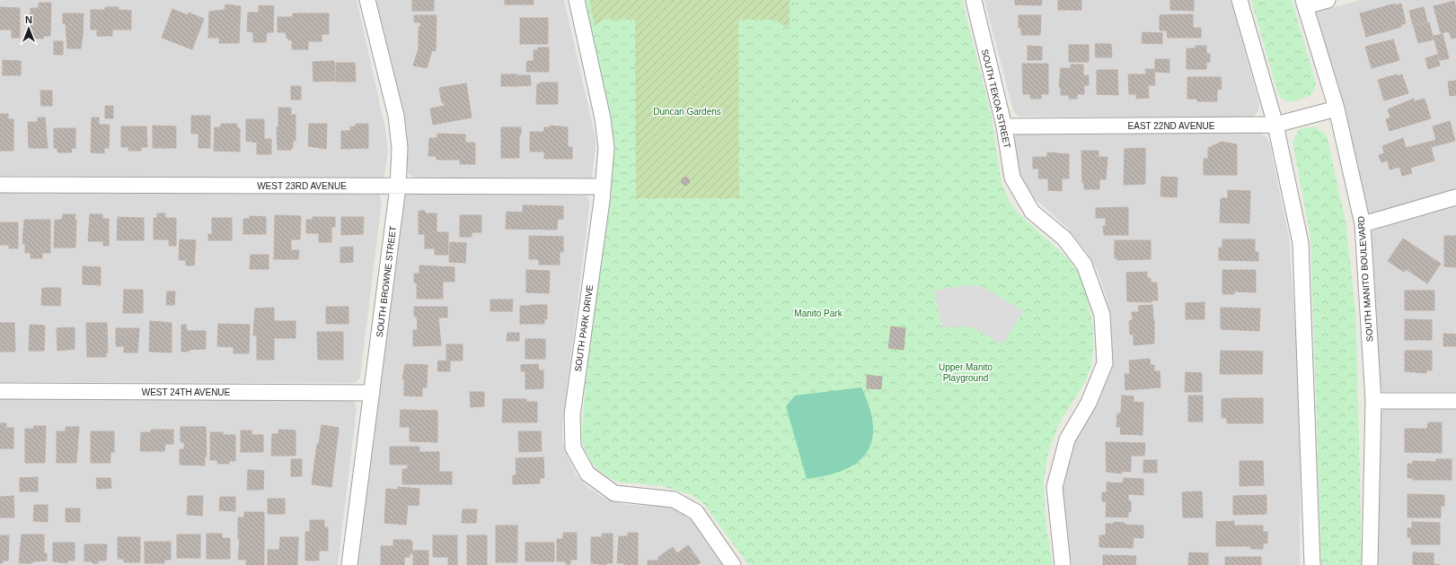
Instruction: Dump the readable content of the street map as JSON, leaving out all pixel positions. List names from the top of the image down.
{
  "streets": {
    "street": [
      "SOUTH TEKOA STREET",
      "EAST 22ND AVENUE",
      "WEST 23RD AVENUE",
      "SOUTH MANITO BOULEVARD",
      "SOUTH BROWNE STREET",
      "SOUTH PARK DRIVE",
      "WEST 24TH AVENUE"
    ]
  },
  "crossings": [
    ["SOUTH TEKOA STREET", "EAST 22ND AVENUE"],
    ["EAST 22ND AVENUE", "SOUTH MANITO BOULEVARD"],
    ["WEST 23RD AVENUE", "SOUTH BROWNE STREET"],
    ["WEST 23RD AVENUE", "SOUTH PARK DRIVE"],
    ["SOUTH BROWNE STREET", "WEST 24TH AVENUE"]
  ],
  "parks": ["Duncan Gardens", "Manito Park", "Upper Manito Playground"],
  "north": "top"
}
